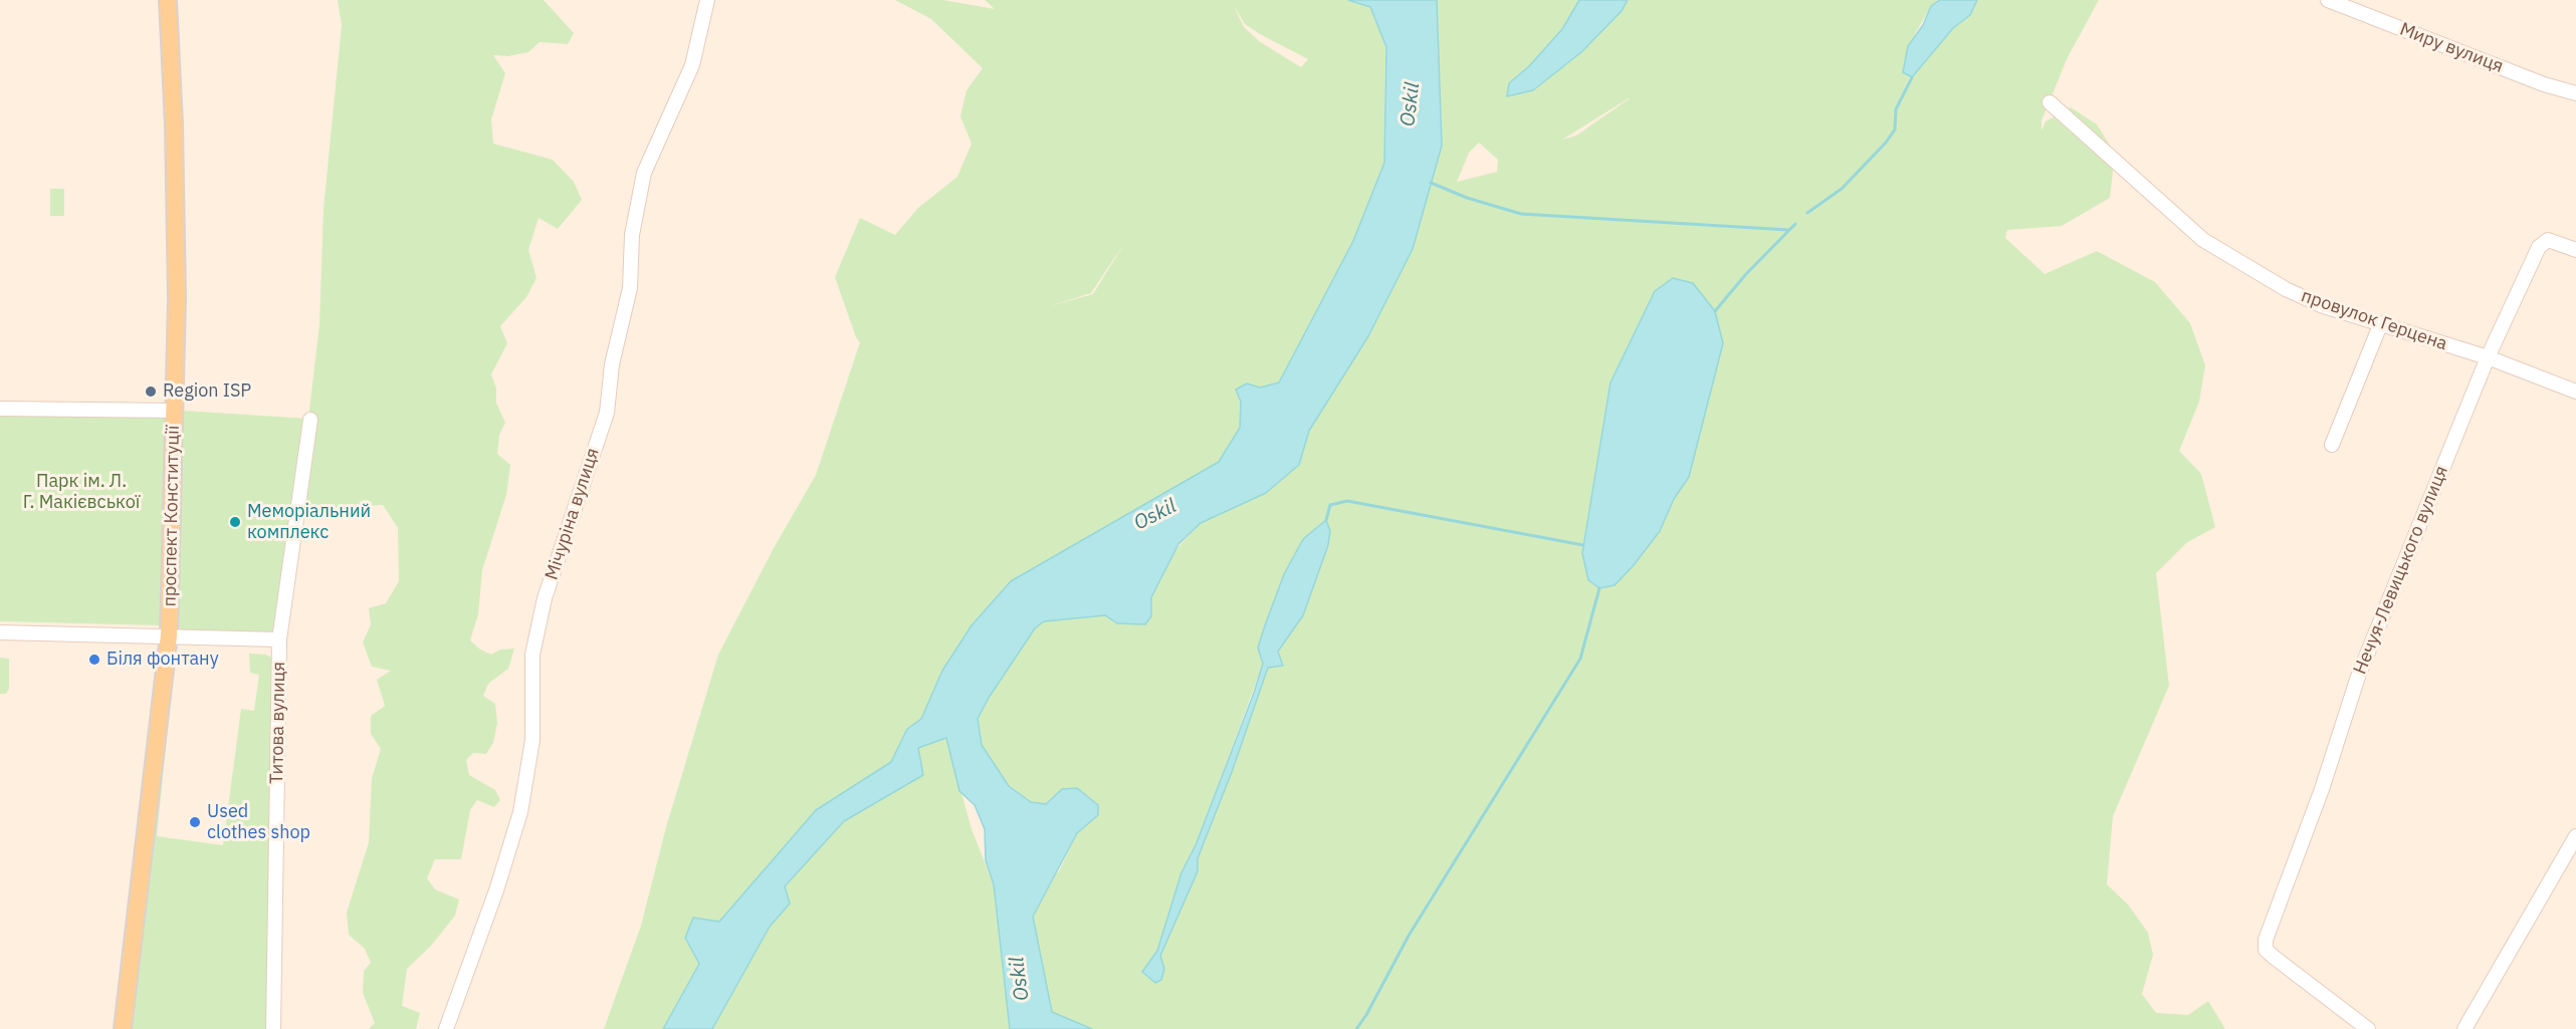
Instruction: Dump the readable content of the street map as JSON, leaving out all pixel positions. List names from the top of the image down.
{
  "streets": {
    "main road": ["проспект Конституції"],
    "street": [
      "Миру вулиця",
      "провулок Герцена",
      "Мічуріна вулиця",
      "Нечуя-Левицького вулиця",
      "Титова вулиця"
    ]
  },
  "crossings": [
    ["провулок Герцена", "Нечуя-Левицького вулиця"]
  ],
  "water": ["Oskil"],
  "parks": ["Парк ім. Л. Г. Макієвської"],
  "places": [
    "Region ISP",
    "Меморіальний комплекс",
    "Біля фонтану",
    "Used clothes shop"
  ]
}
